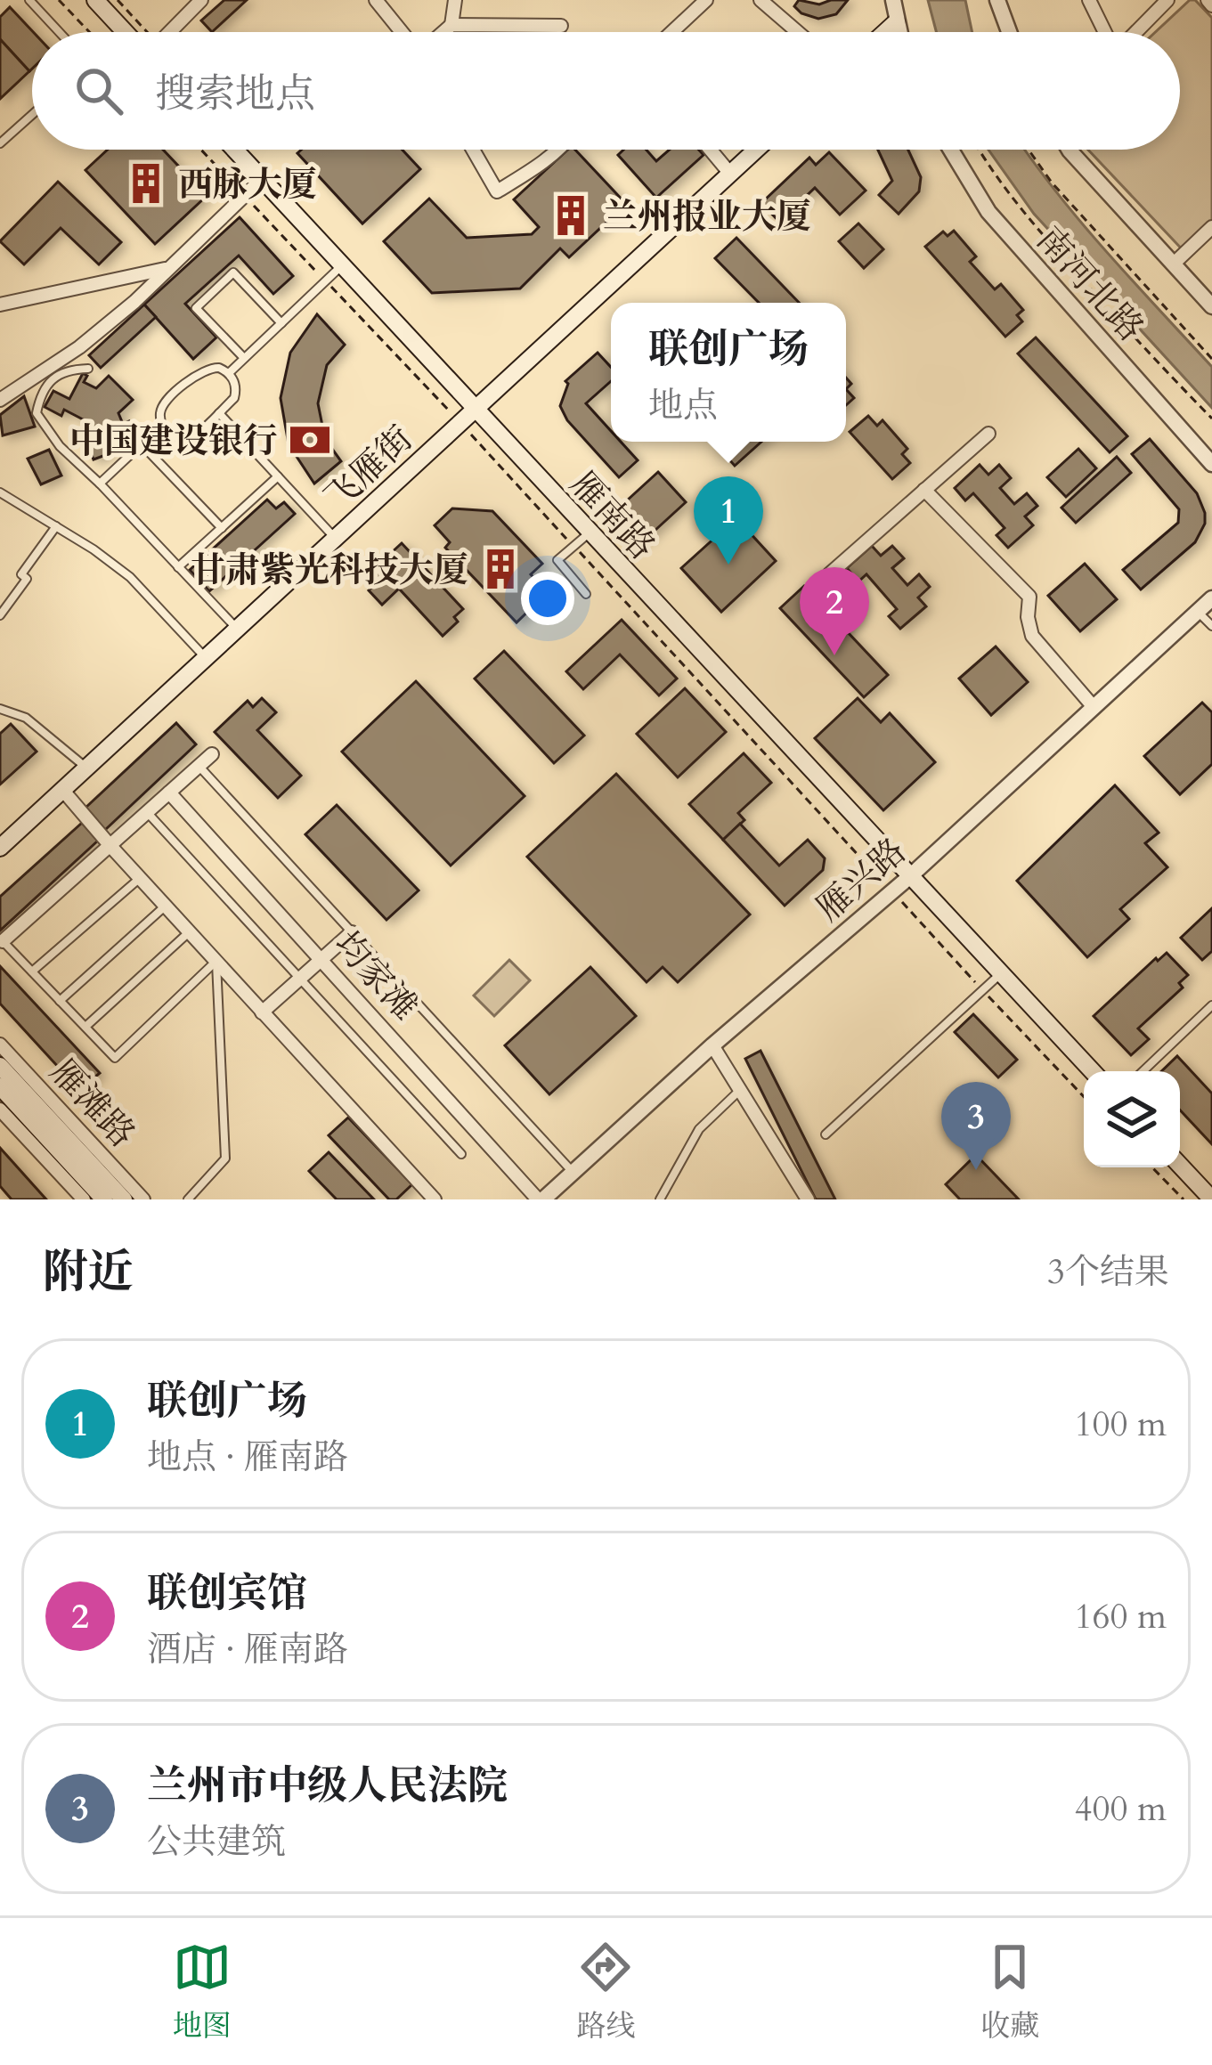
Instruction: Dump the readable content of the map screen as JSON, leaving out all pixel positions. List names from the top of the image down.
{
  "streets": {
    "main road": ["飞雁街", "雁南路", "雁滩路"],
    "street": ["南河北路", "雁兴路", "均家滩"]
  },
  "crossings": [
    ["飞雁街", "雁南路"],
    ["雁南路", "雁兴路"],
    ["雁兴路", "均家滩"]
  ],
  "places": {
    "building": ["西脉大厦", "兰州报业大厦", "甘肃紫光科技大厦"],
    "bank": ["中国建设银行"]
  },
  "page": {
    "search": "搜索地点",
    "popup": ["联创广场", "地点"],
    "pins": ["1", "2", "3"],
    "heading": ["附近", "3个结果"],
    "list": [
      {
        "mark": "1",
        "name": "联创广场",
        "note": "地点 · 雁南路",
        "value": "100 m"
      },
      {
        "mark": "2",
        "name": "联创宾馆",
        "note": "酒店 · 雁南路",
        "value": "160 m"
      },
      {
        "mark": "3",
        "name": "兰州市中级人民法院",
        "note": "公共建筑",
        "value": "400 m"
      }
    ],
    "nav": ["地图", "路线", "收藏"]
  }
}
